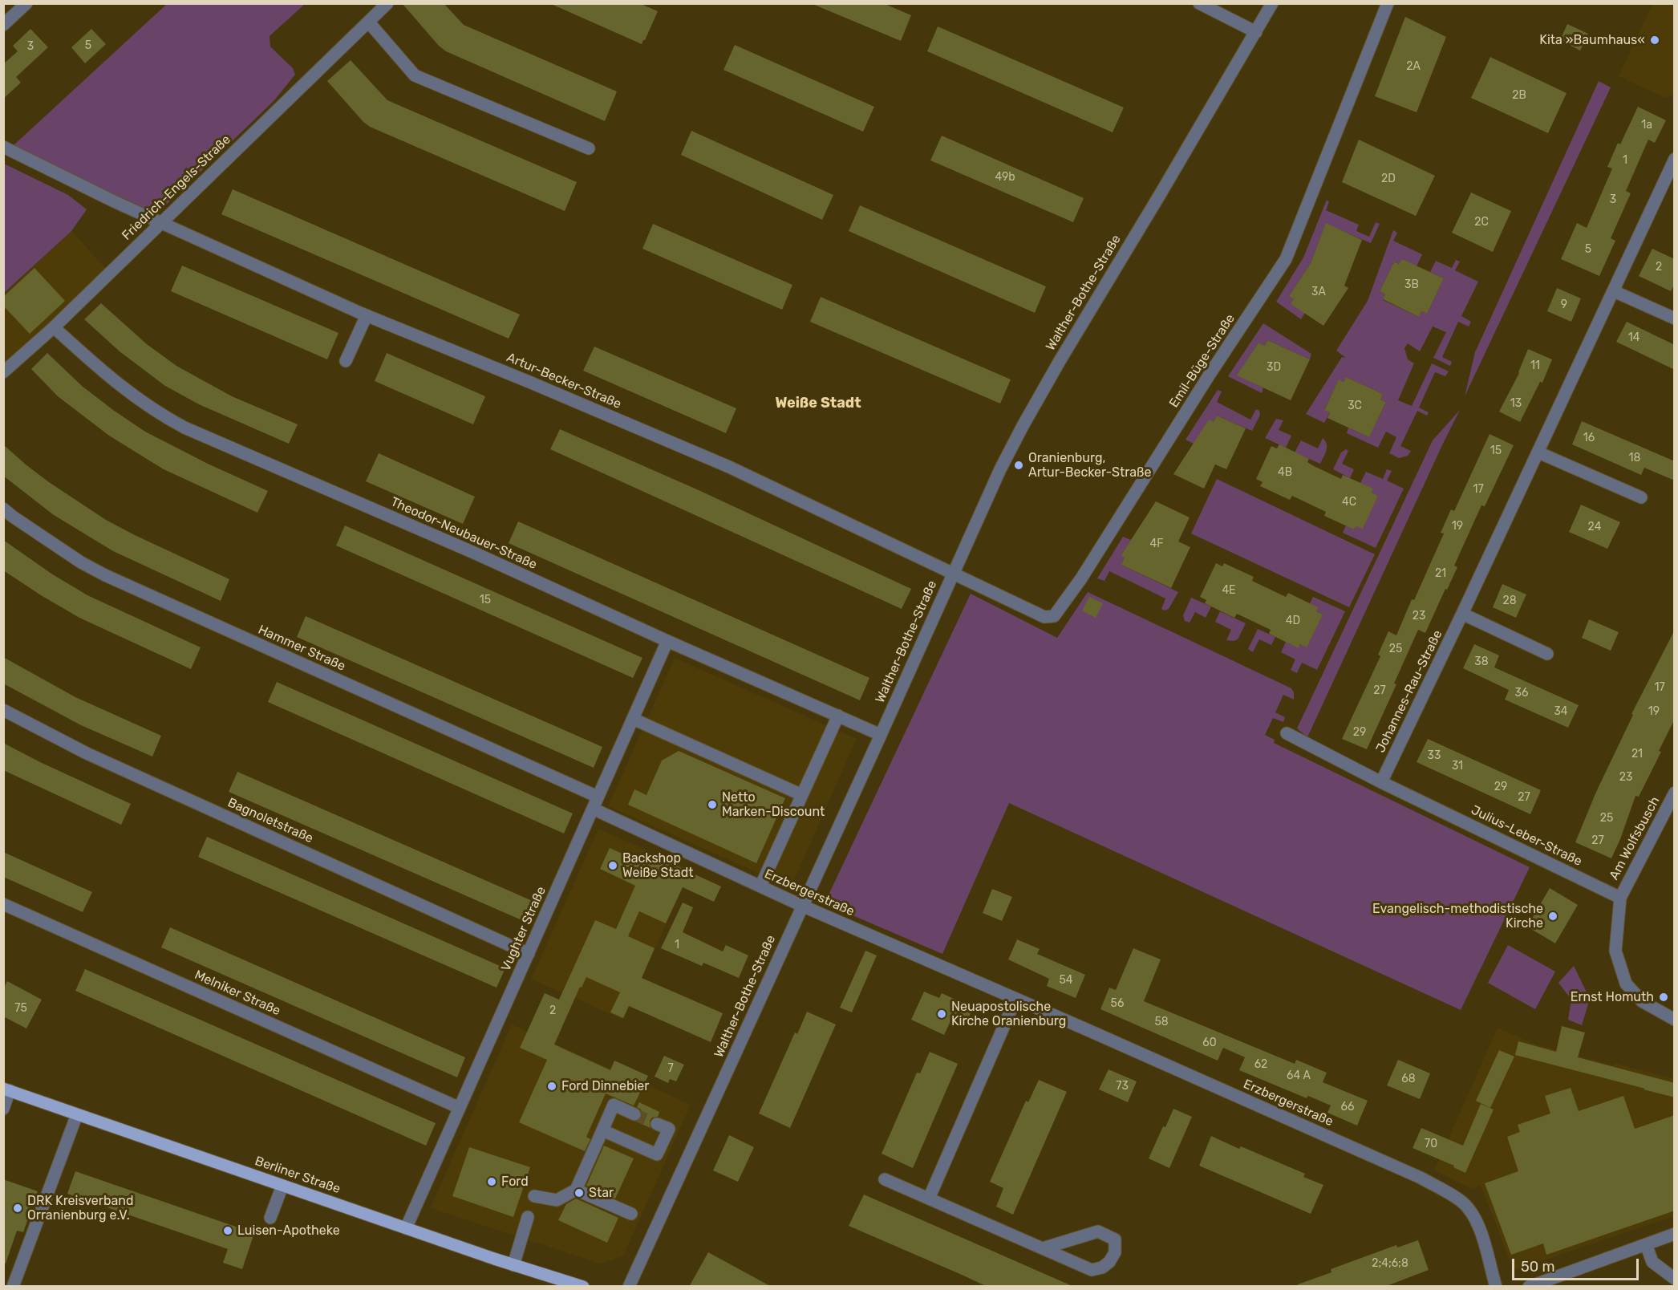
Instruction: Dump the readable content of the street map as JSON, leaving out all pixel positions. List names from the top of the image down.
{
  "streets": {
    "main road": ["Berliner Straße"],
    "street": [
      "Friedrich-Engels-Straße",
      "Walther-Bothe-Straße",
      "Emil-Büge-Straße",
      "Artur-Becker-Straße",
      "Theodor-Neubauer-Straße",
      "Hammer Straße",
      "Johannes-Rau-Straße",
      "Bagnoletstraße",
      "Julius-Leber-Straße",
      "Am Wolfsbusch",
      "Erzbergerstraße",
      "Vughter Straße",
      "Melniker Straße"
    ]
  },
  "crossings": [
    ["Friedrich-Engels-Straße", "Artur-Becker-Straße"],
    ["Friedrich-Engels-Straße", "Theodor-Neubauer-Straße"],
    ["Walther-Bothe-Straße", "Emil-Büge-Straße"],
    ["Walther-Bothe-Straße", "Artur-Becker-Straße"],
    ["Walther-Bothe-Straße", "Theodor-Neubauer-Straße"],
    ["Walther-Bothe-Straße", "Erzbergerstraße"],
    ["Emil-Büge-Straße", "Artur-Becker-Straße"],
    ["Theodor-Neubauer-Straße", "Vughter Straße"],
    ["Hammer Straße", "Vughter Straße"],
    ["Johannes-Rau-Straße", "Julius-Leber-Straße"],
    ["Bagnoletstraße", "Vughter Straße"],
    ["Julius-Leber-Straße", "Am Wolfsbusch"],
    ["Erzbergerstraße", "Vughter Straße"],
    ["Vughter Straße", "Melniker Straße"],
    ["Vughter Straße", "Berliner Straße"]
  ],
  "districts": ["Weiße Stadt"],
  "places": [
    "Kita »Baumhaus«",
    "Oranienburg, Artur-Becker-Straße",
    "Netto Marken-Discount",
    "Backshop Weiße Stadt",
    "Evangelisch-methodistische Kirche",
    "Ernst Homuth",
    "Neuapostolische Kirche Oranienburg",
    "Ford Dinnebier",
    "Ford",
    "Star",
    "DRK Kreisverband Orranienburg e.V.",
    "Luisen-Apotheke"
  ],
  "house_numbers": [
    "5",
    "3",
    "2A",
    "2B",
    "1a",
    "1",
    "49b",
    "2D",
    "3",
    "2C",
    "5",
    "2",
    "3B",
    "3A",
    "9",
    "14",
    "11",
    "3D",
    "13",
    "3C",
    "16",
    "15",
    "18",
    "4B",
    "17",
    "4C",
    "19",
    "24",
    "4F",
    "21",
    "4E",
    "15",
    "28",
    "23",
    "4D",
    "25",
    "38",
    "17",
    "27",
    "36",
    "34",
    "19",
    "29",
    "21",
    "33",
    "31",
    "23",
    "29",
    "27",
    "25",
    "27",
    "1",
    "54",
    "56",
    "75",
    "2",
    "58",
    "60",
    "62",
    "7",
    "64 A",
    "68",
    "73",
    "66",
    "70",
    "2;4;6;8"
  ],
  "scale_bar": "50 m"
}
